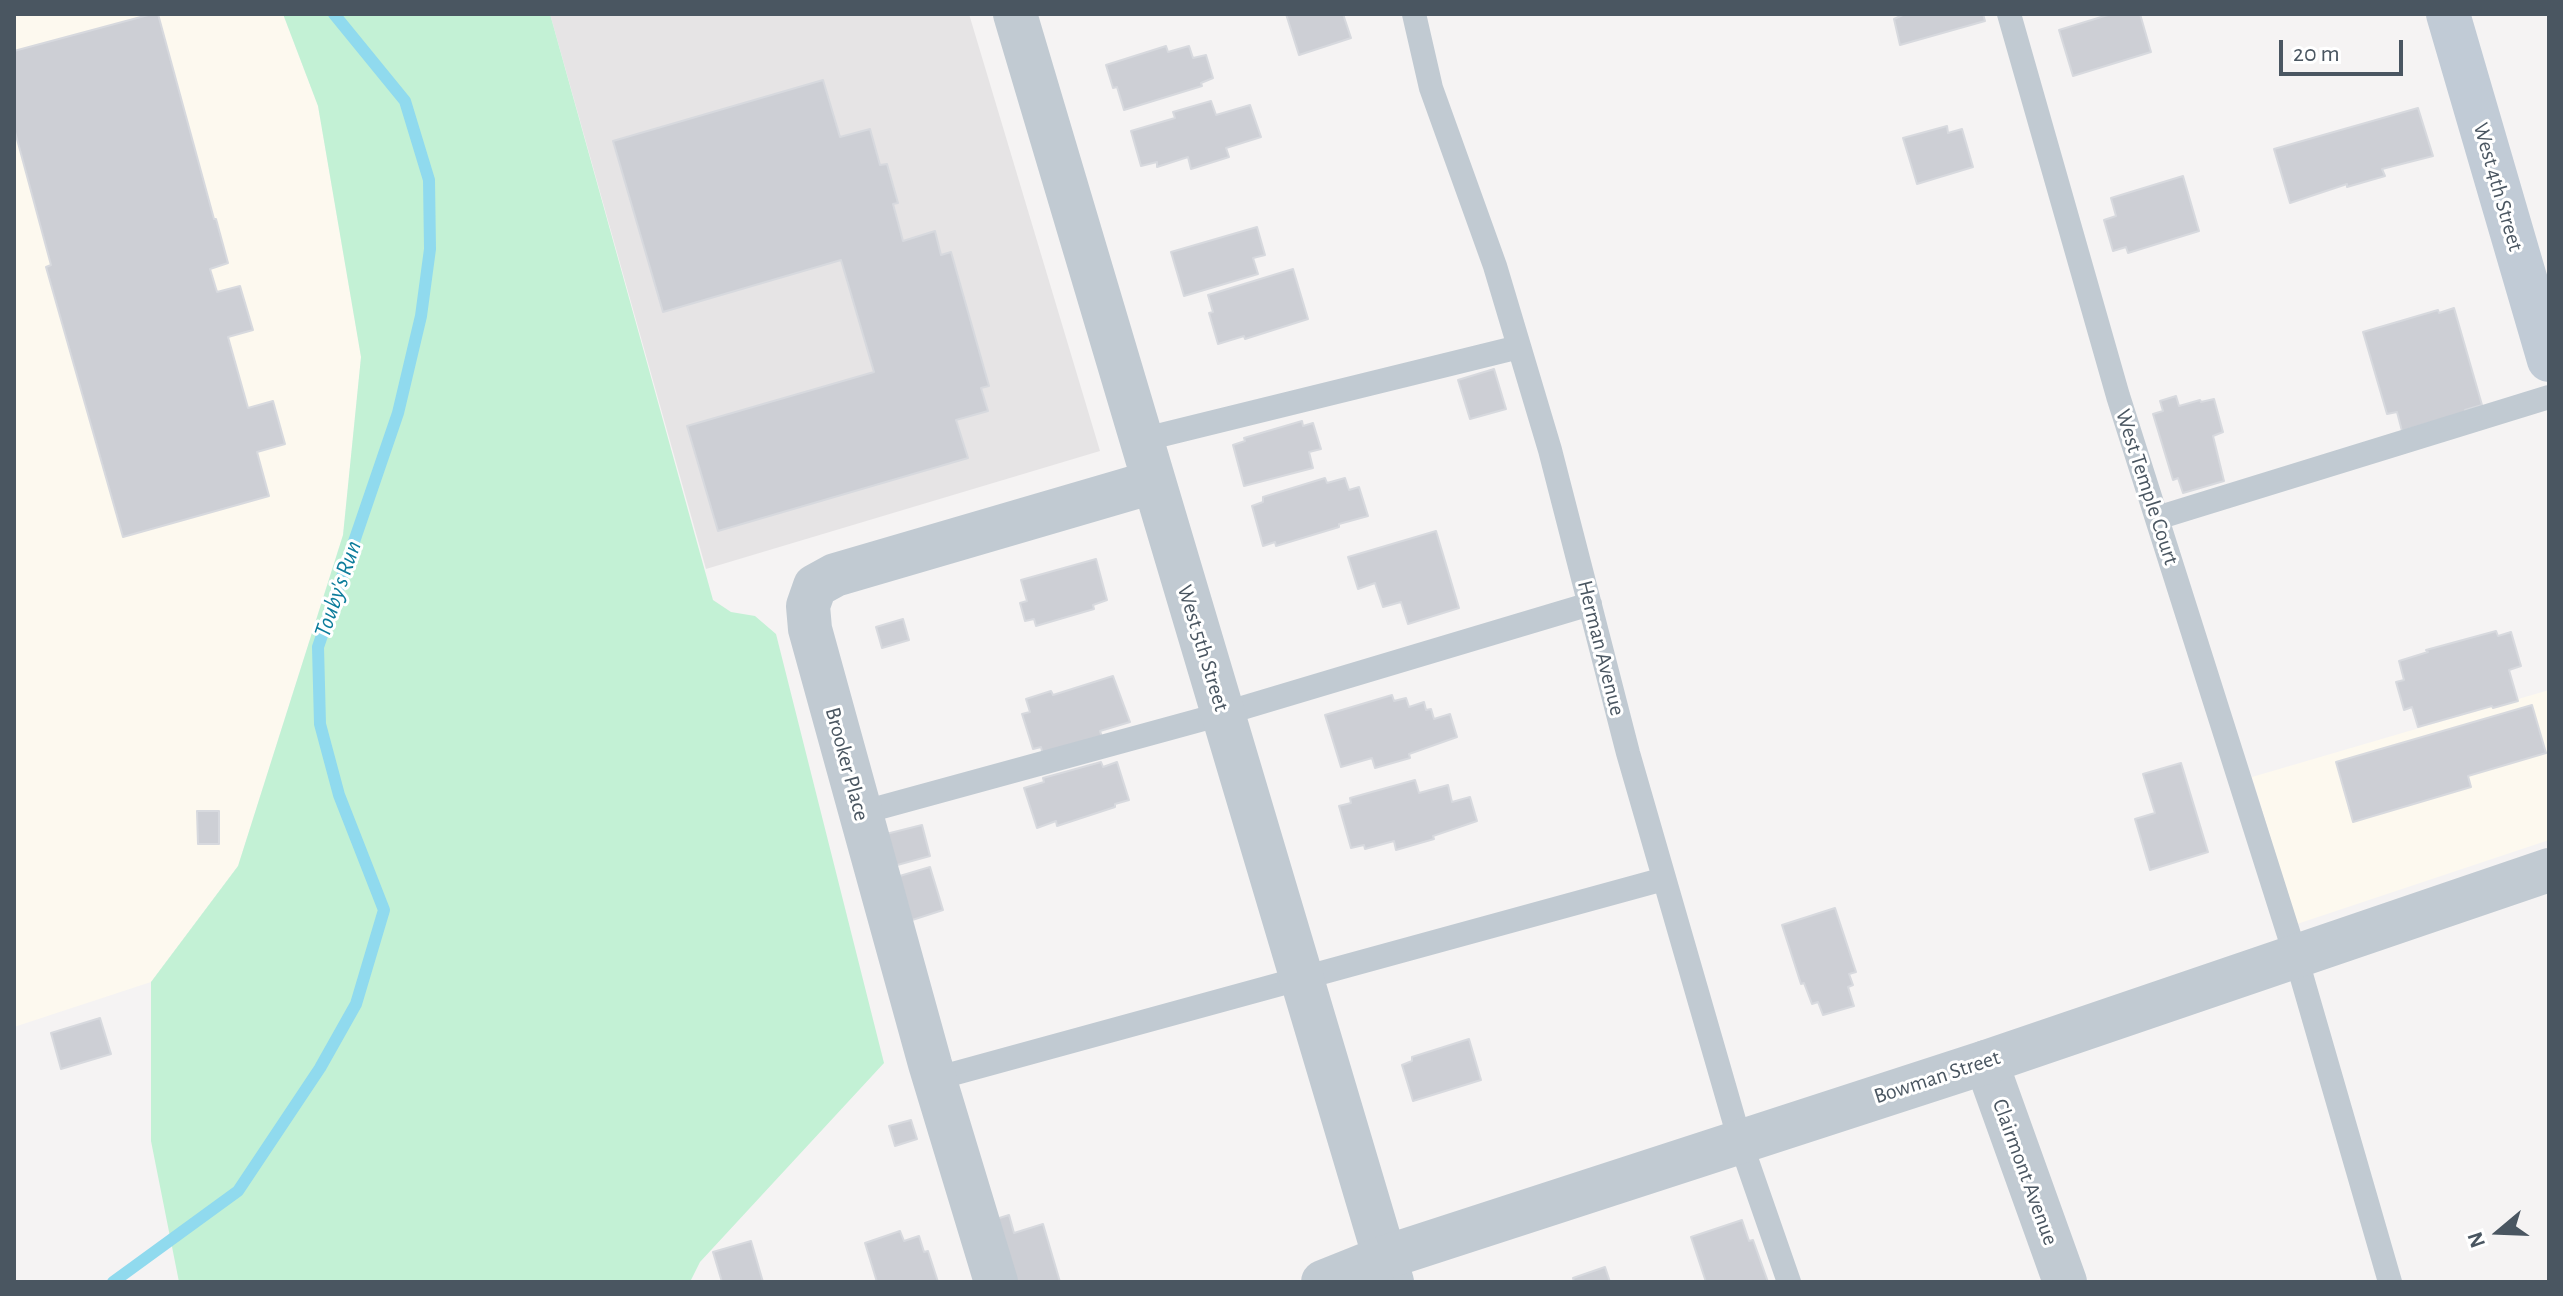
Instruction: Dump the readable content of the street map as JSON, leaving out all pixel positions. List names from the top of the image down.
{
  "streets": {
    "main road": ["West 4th Street"],
    "street": [
      "West 5th Street",
      "Brooker Place",
      "Bowman Street",
      "Clairmont Avenue"
    ],
    "lane": ["West Temple Court", "Herman Avenue"]
  },
  "crossings": [
    ["West Temple Court", "Bowman Street"],
    ["West 5th Street", "Brooker Place"],
    ["West 5th Street", "Bowman Street"],
    ["Herman Avenue", "Bowman Street"],
    ["Bowman Street", "Clairmont Avenue"]
  ],
  "water": ["Touby's Run"],
  "scale_bar": "20 m",
  "north": "left"
}
